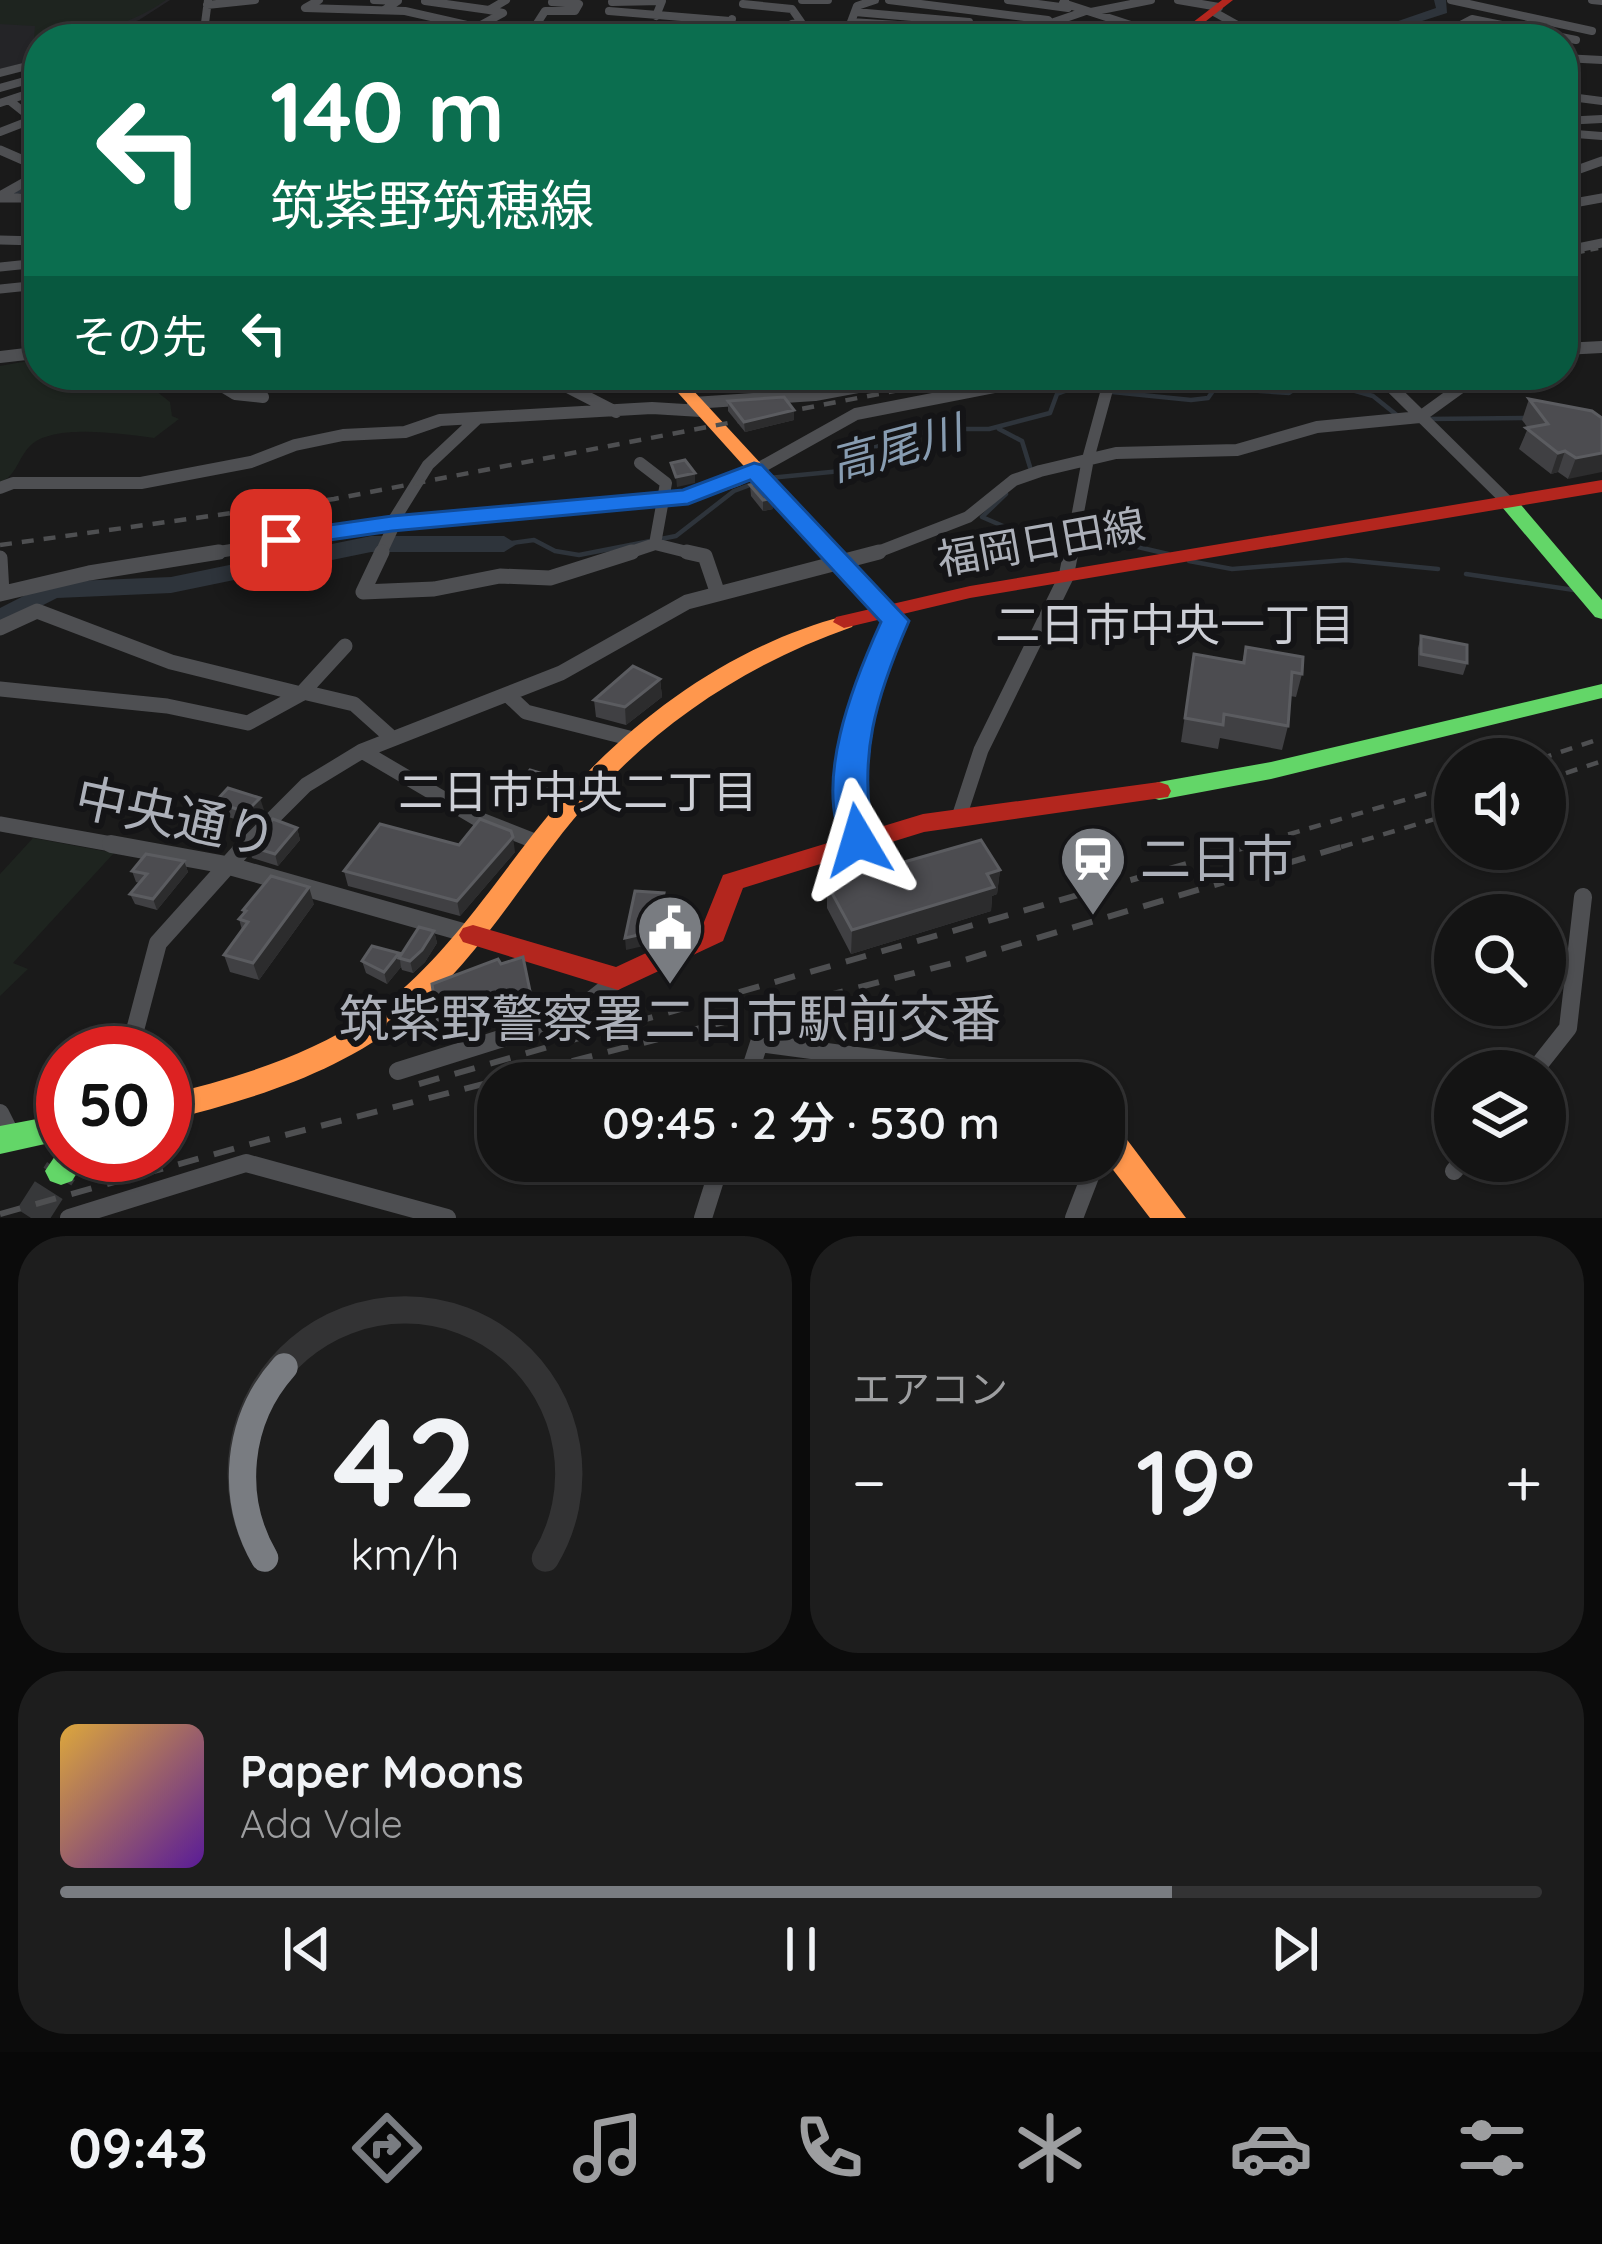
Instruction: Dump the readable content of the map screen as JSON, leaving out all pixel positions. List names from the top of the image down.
{
  "streets": {
    "main road": ["福岡日田線"],
    "street": ["中央通り"]
  },
  "crossings": [
    ["福岡日田線", "中央通り"]
  ],
  "districts": ["二日市中央一丁目", "二日市中央二丁目"],
  "water": ["高尾川"],
  "places": {
    "station": ["二日市"],
    "public building": ["筑紫野警察署二日市駅前交番"]
  },
  "page": {
    "turn": ["140 m", "筑紫野筑穂線"],
    "then": "その先",
    "limit": "50",
    "trip": "09:45 · 2 分 · 530 m",
    "tile": "エアコン",
    "heat": ["−", "19°", "+"],
    "song": ["Paper Moons", "Ada Vale"],
    "tabs": "09:43",
    "gauge": ["42", "km/h"]
  }
}
